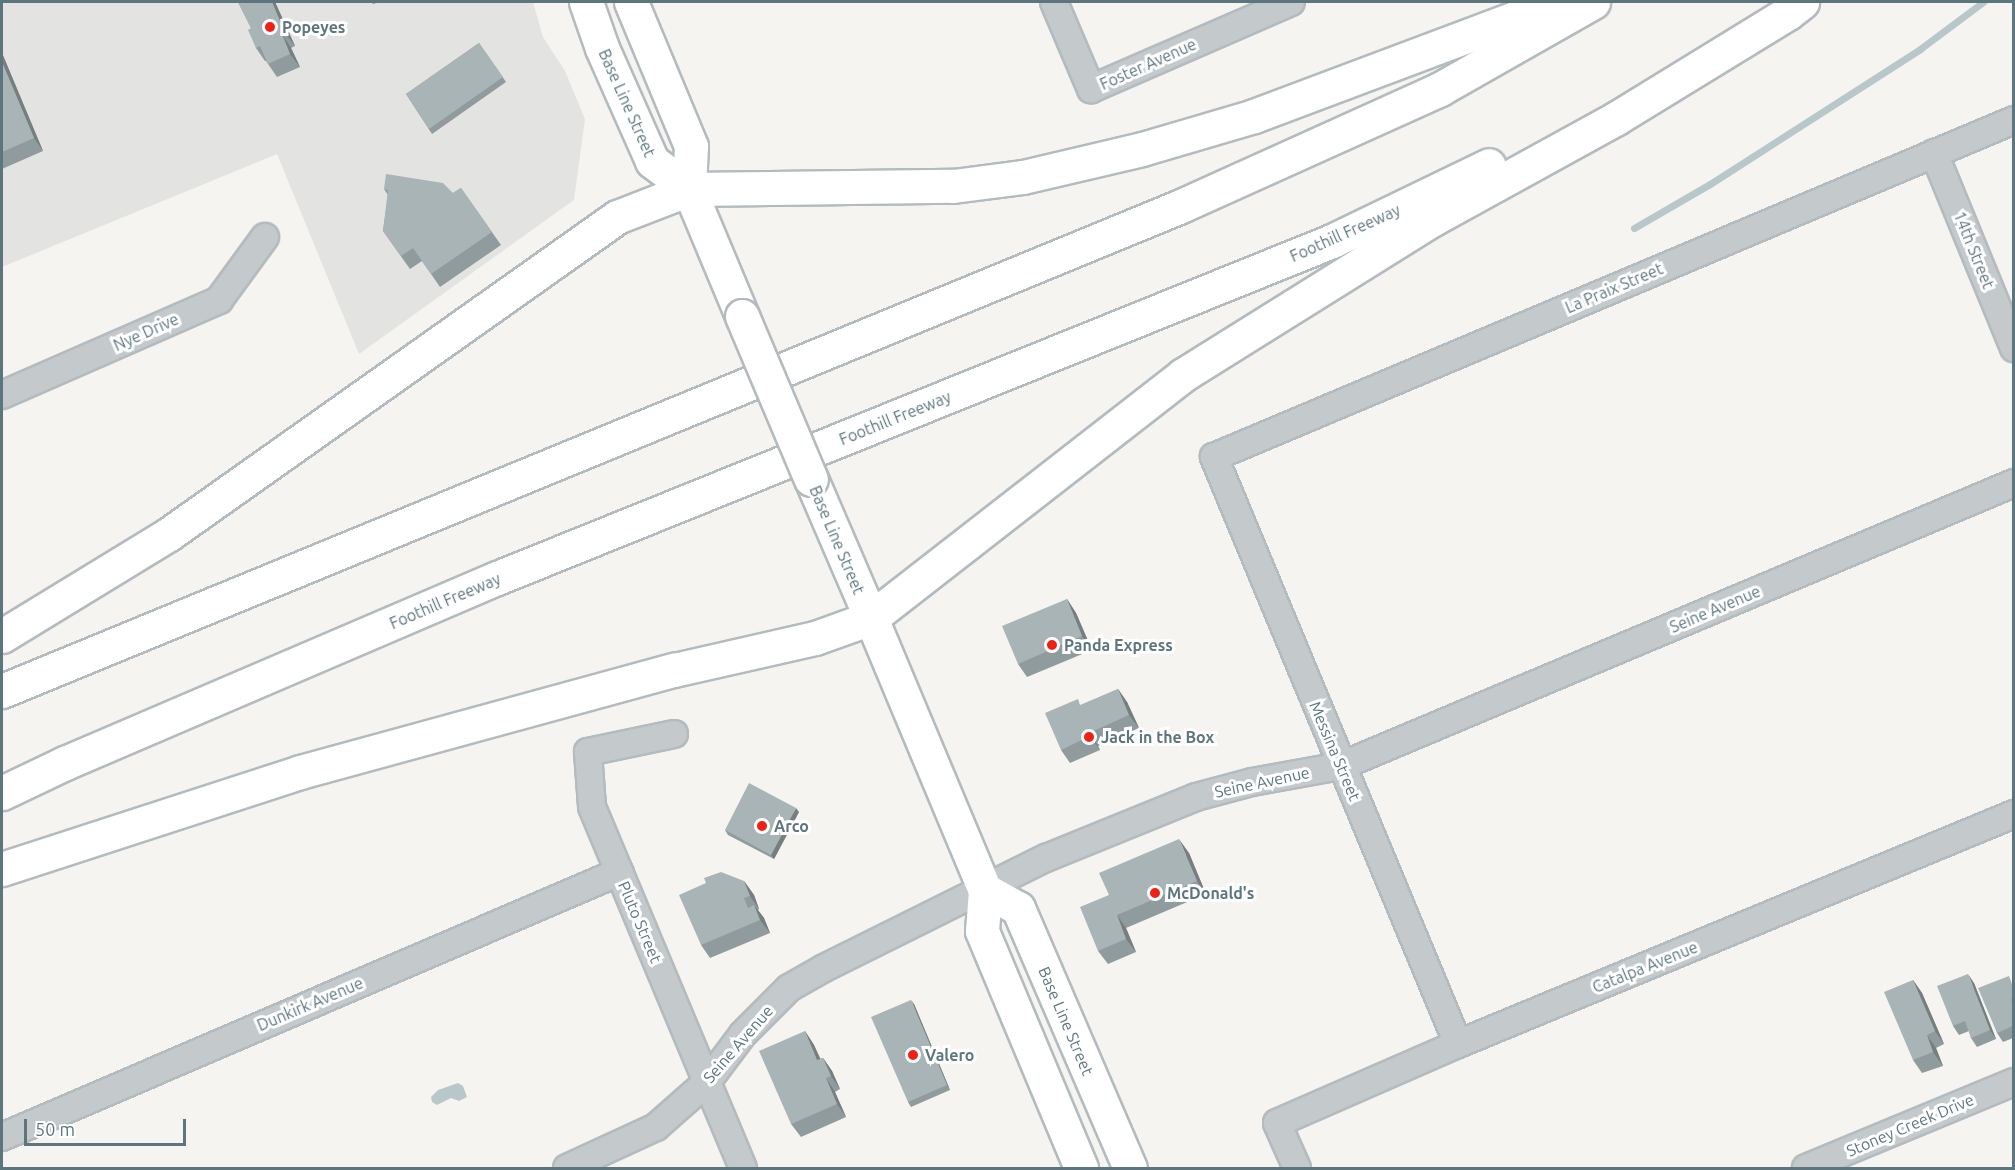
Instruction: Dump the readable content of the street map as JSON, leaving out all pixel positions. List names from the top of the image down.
{
  "streets": {
    "main road": ["Base Line Street", "Foothill Freeway"],
    "street": [
      "Foster Avenue",
      "14th Street",
      "La Praix Street",
      "Nye Drive",
      "Seine Avenue",
      "Messina Street",
      "Pluto Street",
      "Catalpa Avenue",
      "Dunkirk Avenue",
      "Stoney Creek Drive"
    ]
  },
  "crossings": [
    ["Base Line Street", "Seine Avenue"],
    ["14th Street", "La Praix Street"],
    ["La Praix Street", "Messina Street"],
    ["Seine Avenue", "Messina Street"],
    ["Seine Avenue", "Pluto Street"],
    ["Messina Street", "Catalpa Avenue"],
    ["Pluto Street", "Dunkirk Avenue"]
  ],
  "places": [
    "Popeyes",
    "Panda Express",
    "Jack in the Box",
    "Arco",
    "McDonald's",
    "Valero"
  ],
  "scale_bar": "50 m"
}
